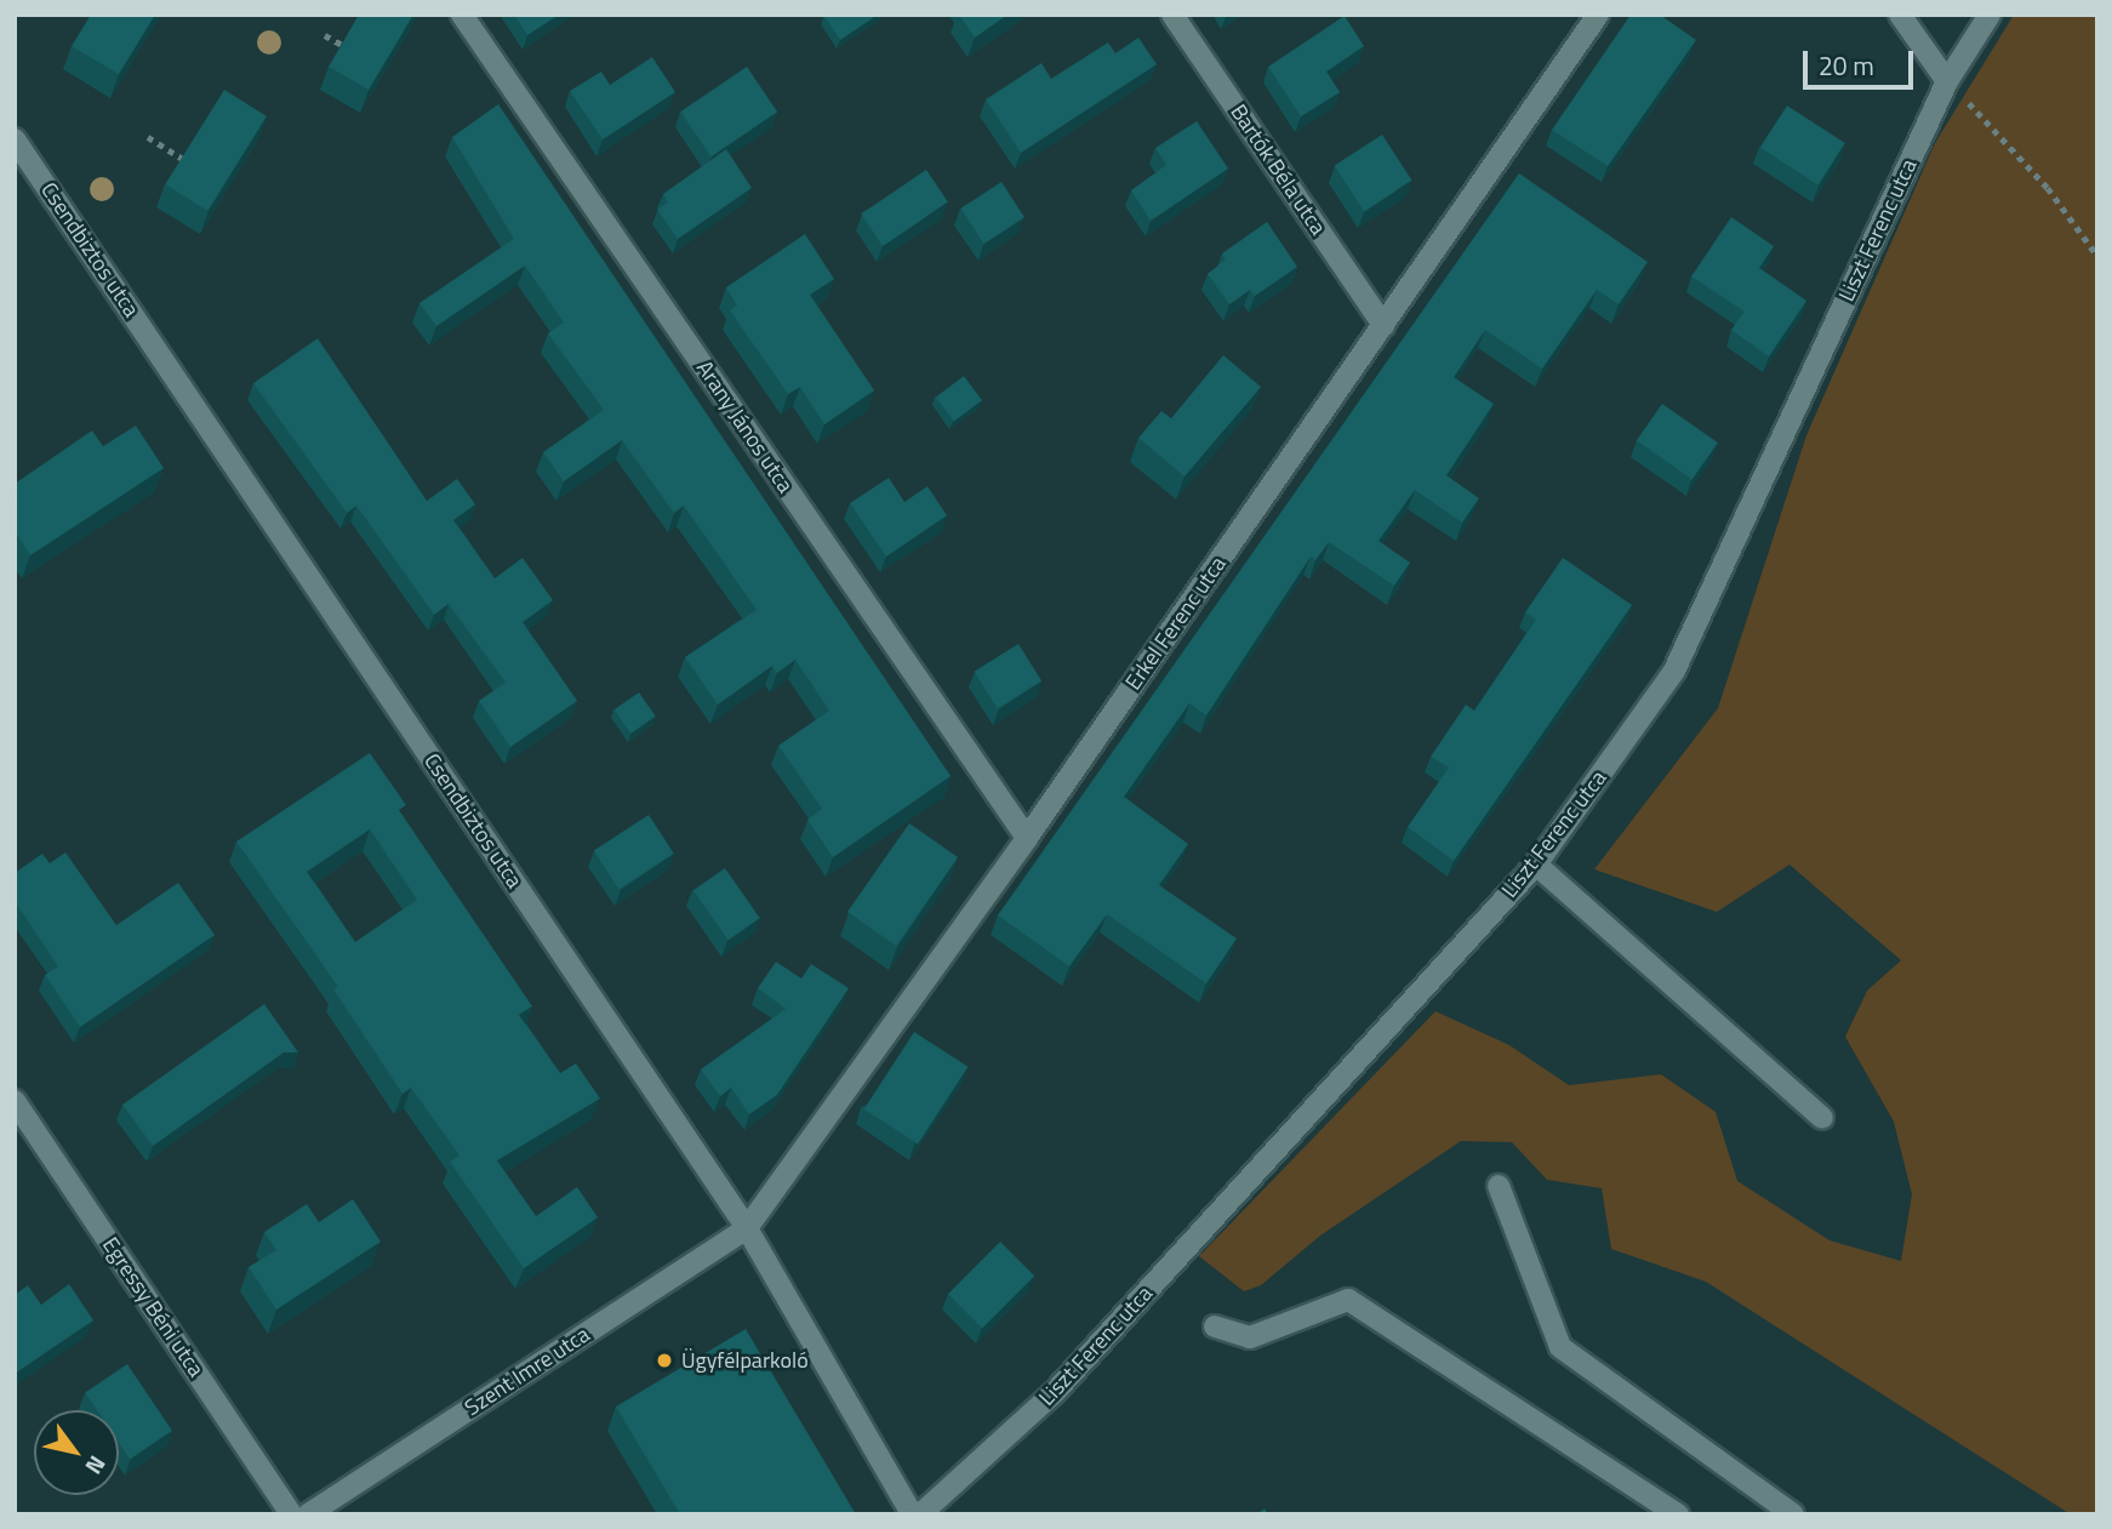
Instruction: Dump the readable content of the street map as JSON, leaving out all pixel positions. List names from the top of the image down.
{
  "streets": {
    "street": [
      "Bartók Béla utca",
      "Liszt Ferenc utca",
      "Csendbiztos utca",
      "Arany János utca",
      "Erkel Ferenc utca",
      "Egressy Béni utca",
      "Szent Imre utca"
    ]
  },
  "crossings": [
    ["Bartók Béla utca", "Erkel Ferenc utca"],
    ["Csendbiztos utca", "Erkel Ferenc utca"],
    ["Csendbiztos utca", "Szent Imre utca"],
    ["Arany János utca", "Erkel Ferenc utca"],
    ["Erkel Ferenc utca", "Szent Imre utca"]
  ],
  "places": ["Ügyfélparkoló"],
  "scale_bar": "20 m",
  "north": "bottom right"
}
